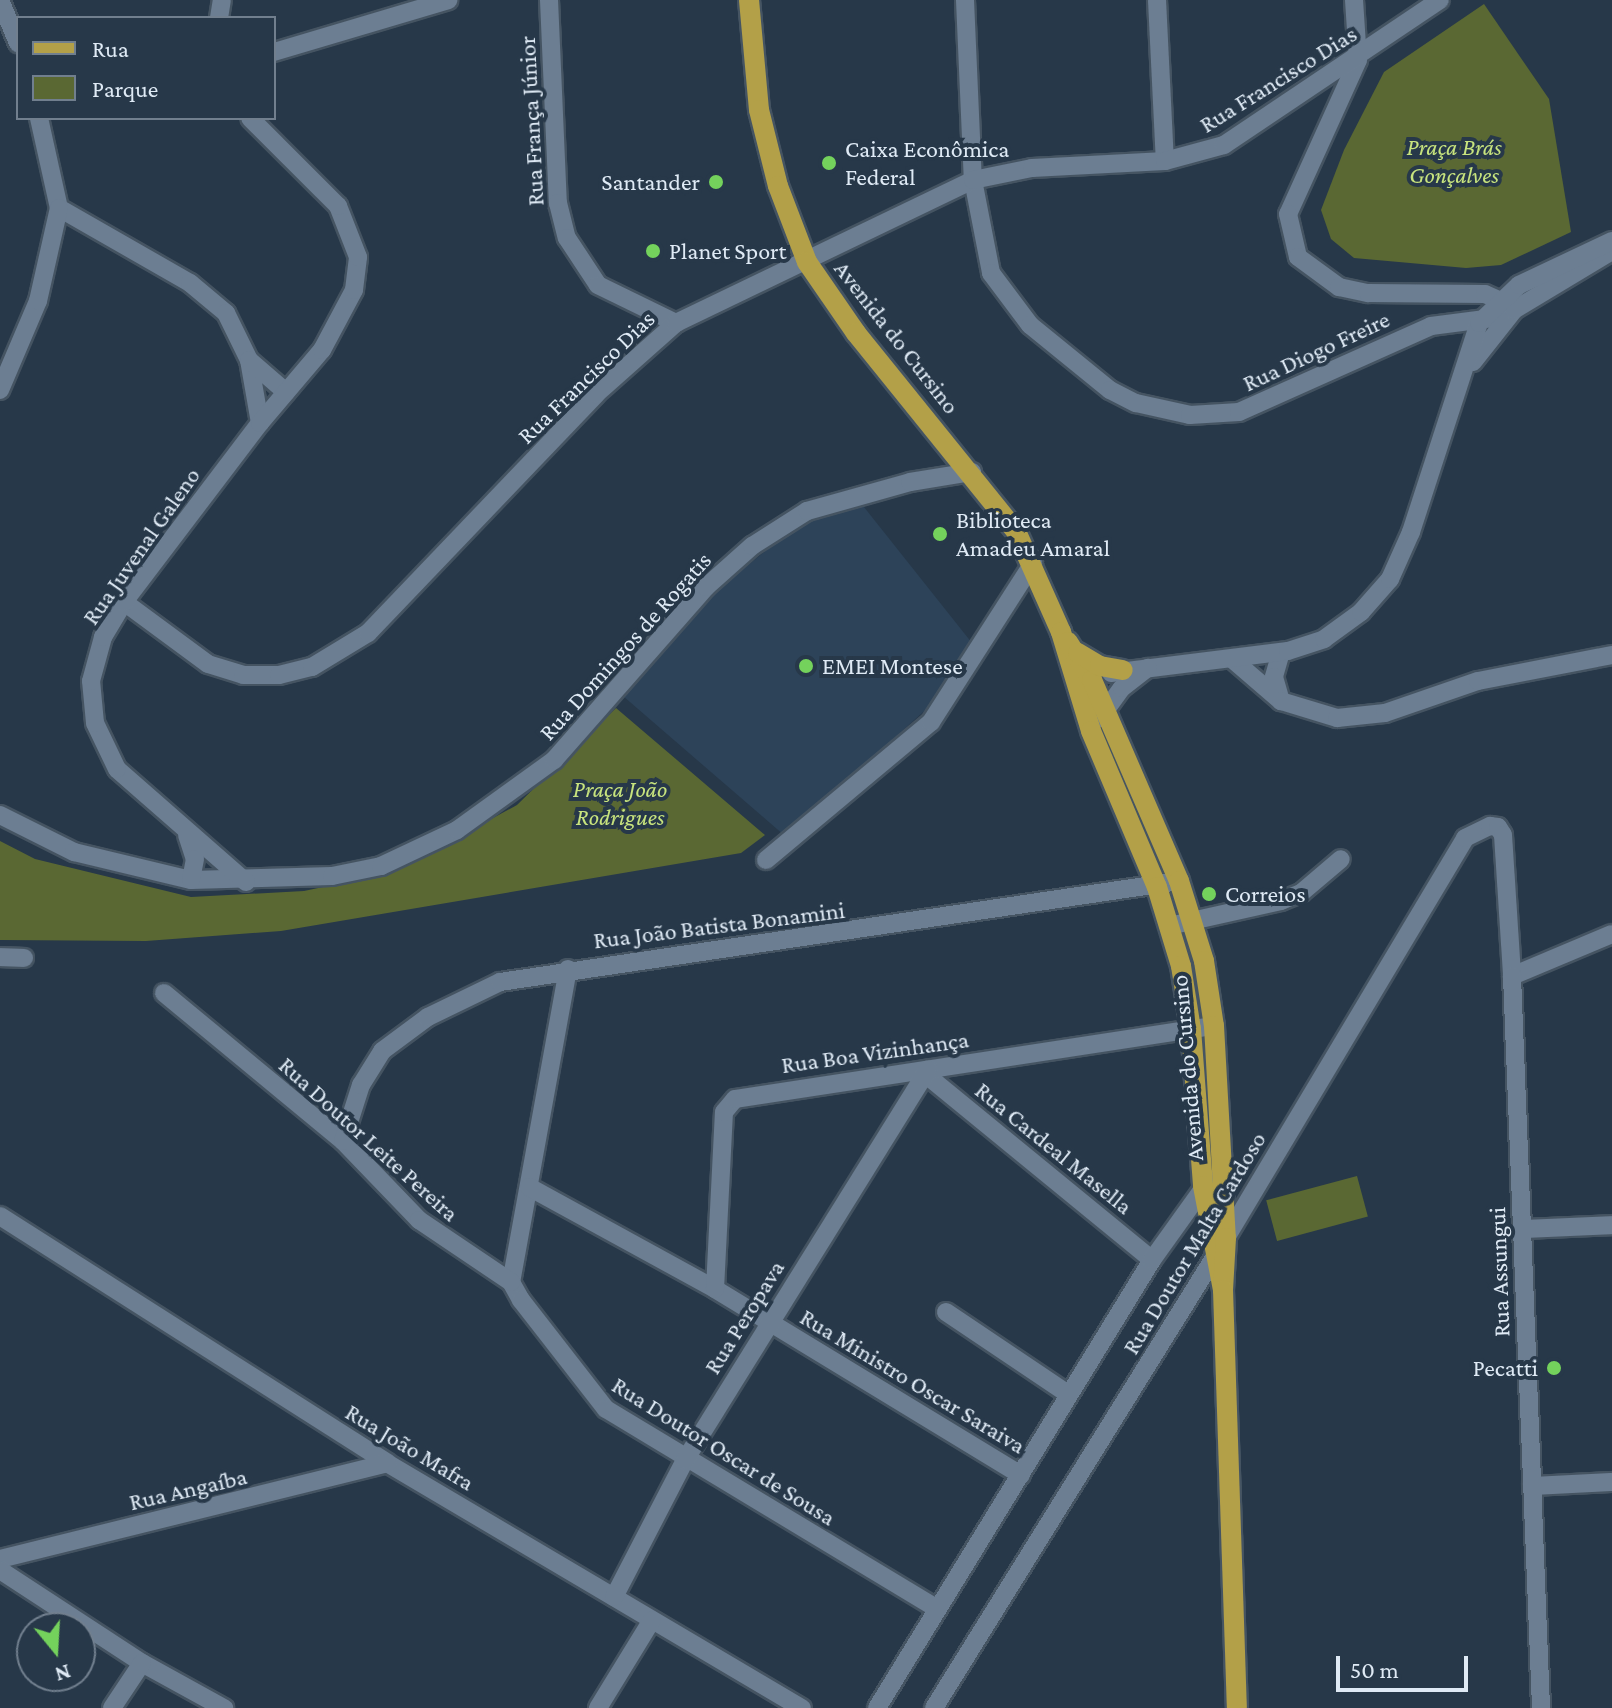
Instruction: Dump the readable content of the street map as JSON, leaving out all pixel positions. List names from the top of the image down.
{
  "streets": {
    "main road": ["Avenida do Cursino"],
    "street": [
      "Rua Francisco Dias",
      "Rua França Júnior",
      "Rua Diogo Freire",
      "Rua Juvenal Galeno",
      "Rua Domingos de Rogatis",
      "Rua João Batista Bonamini",
      "Rua Boa Vizinhança",
      "Rua Doutor Leite Pereira",
      "Rua Cardeal Masella",
      "Rua Doutor Malta Cardoso",
      "Rua Assungui",
      "Rua Peropava",
      "Rua Ministro Oscar Saraiva",
      "Rua João Mafra",
      "Rua Doutor Oscar de Sousa",
      "Rua Angaíba"
    ]
  },
  "crossings": [
    ["Rua Francisco Dias", "Rua França Júnior"],
    ["Rua Francisco Dias", "Avenida do Cursino"],
    ["Rua Francisco Dias", "Rua Diogo Freire"],
    ["Rua Francisco Dias", "Rua Juvenal Galeno"],
    ["Avenida do Cursino", "Rua Domingos de Rogatis"],
    ["Avenida do Cursino", "Rua João Batista Bonamini"],
    ["Avenida do Cursino", "Rua Boa Vizinhança"],
    ["Avenida do Cursino", "Rua Doutor Malta Cardoso"],
    ["Rua Juvenal Galeno", "Rua Domingos de Rogatis"],
    ["Rua João Batista Bonamini", "Rua Doutor Leite Pereira"],
    ["Rua Boa Vizinhança", "Rua Cardeal Masella"],
    ["Rua Boa Vizinhança", "Rua Peropava"],
    ["Rua Boa Vizinhança", "Rua Ministro Oscar Saraiva"],
    ["Rua Doutor Leite Pereira", "Rua Doutor Oscar de Sousa"],
    ["Rua Cardeal Masella", "Rua Doutor Malta Cardoso"],
    ["Rua Cardeal Masella", "Rua Peropava"],
    ["Rua Doutor Malta Cardoso", "Rua Assungui"],
    ["Rua Doutor Malta Cardoso", "Rua Ministro Oscar Saraiva"],
    ["Rua Doutor Malta Cardoso", "Rua Doutor Oscar de Sousa"],
    ["Rua Peropava", "Rua Ministro Oscar Saraiva"],
    ["Rua Peropava", "Rua João Mafra"],
    ["Rua Peropava", "Rua Doutor Oscar de Sousa"],
    ["Rua João Mafra", "Rua Angaíba"]
  ],
  "parks": ["Praça Brás Gonçalves", "Praça João Rodrigues"],
  "places": [
    "Caixa Econômica Federal",
    "Santander",
    "Planet Sport",
    "Biblioteca Amadeu Amaral",
    "EMEI Montese",
    "Correios",
    "Pecatti"
  ],
  "legend": ["Rua", "Parque"],
  "scale_bar": "50 m",
  "north": "bottom"
}
